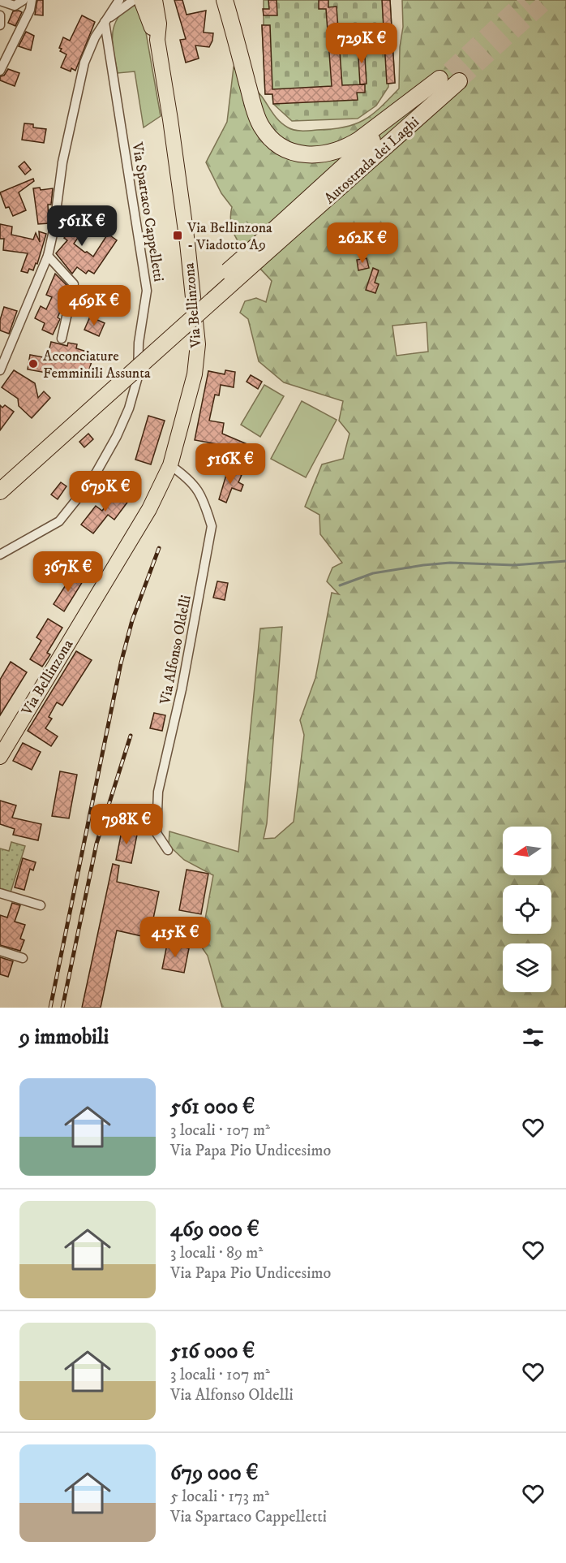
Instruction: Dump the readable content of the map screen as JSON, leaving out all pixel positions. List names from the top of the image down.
{
  "streets": {
    "highway": ["Autostrada dei Laghi"],
    "main road": ["Via Bellinzona"],
    "street": ["Via Spartaco Cappelletti", "Via Alfonso Oldelli"]
  },
  "crossings": [
    ["Via Bellinzona", "Via Alfonso Oldelli"]
  ],
  "places": {
    "transit": ["Via Bellinzona - Viadotto A9"],
    "other": ["Acconciature Femminili Assunta"]
  },
  "north": "left",
  "page": {
    "price": [
      "729K €",
      "561K €",
      "262K €",
      "469K €",
      "516K €",
      "679K €",
      "367K €",
      "798K €",
      "415K €"
    ],
    "heading": "9 immobili",
    "list": [
      {
        "name": "561 000 €",
        "note": "3 locali · 107 m² · Via Papa Pio Undicesimo"
      },
      {
        "name": "469 000 €",
        "note": "3 locali · 89 m² · Via Papa Pio Undicesimo"
      },
      {
        "name": "516 000 €",
        "note": "3 locali · 107 m² · Via Alfonso Oldelli"
      },
      {
        "name": "679 000 €",
        "note": "5 locali · 173 m² · Via Spartaco Cappelletti"
      }
    ]
  }
}
